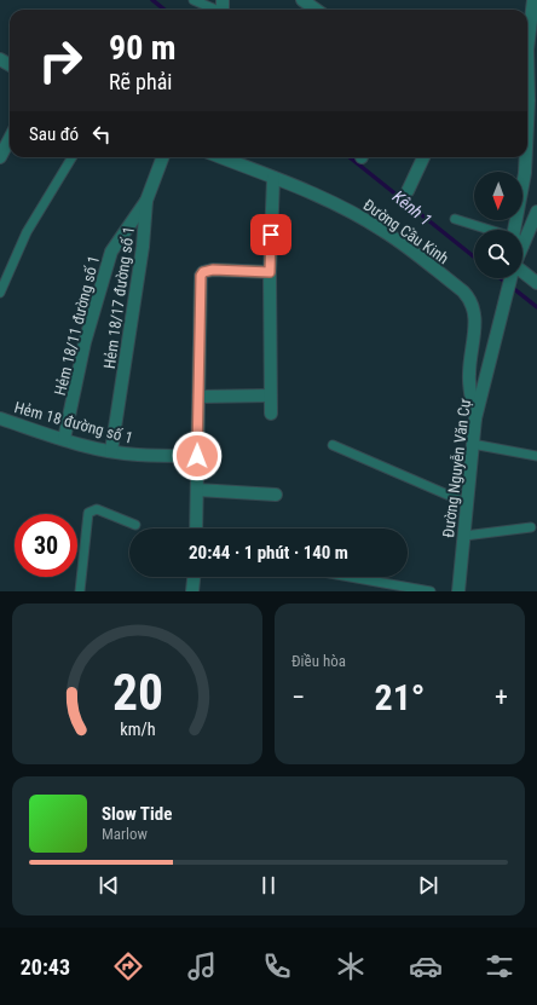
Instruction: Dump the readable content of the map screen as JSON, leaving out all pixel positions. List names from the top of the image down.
{
  "streets": {
    "street": [
      "Đường Cầu Kinh",
      "Hẻm 18/17 đường số 1",
      "Hẻm 18/11 đường số 1",
      "Hẻm 18 đường số 1",
      "Đường Nguyễn Văn Cự"
    ]
  },
  "crossings": [
    ["Đường Cầu Kinh", "Đường Nguyễn Văn Cự"],
    ["Hẻm 18/17 đường số 1", "Hẻm 18/11 đường số 1"],
    ["Hẻm 18/17 đường số 1", "Hẻm 18 đường số 1"],
    ["Hẻm 18/11 đường số 1", "Hẻm 18 đường số 1"]
  ],
  "water": ["Kênh 1"],
  "north": "bottom",
  "page": {
    "turn": ["90 m", "Rẽ phải"],
    "then": "Sau đó",
    "limit": "30",
    "trip": "20:44 · 1 phút · 140 m",
    "tile": "Điều hòa",
    "heat": ["−", "21°", "+"],
    "song": ["Slow Tide", "Marlow"],
    "tabs": "20:43",
    "gauge": ["20", "km/h"]
  }
}
